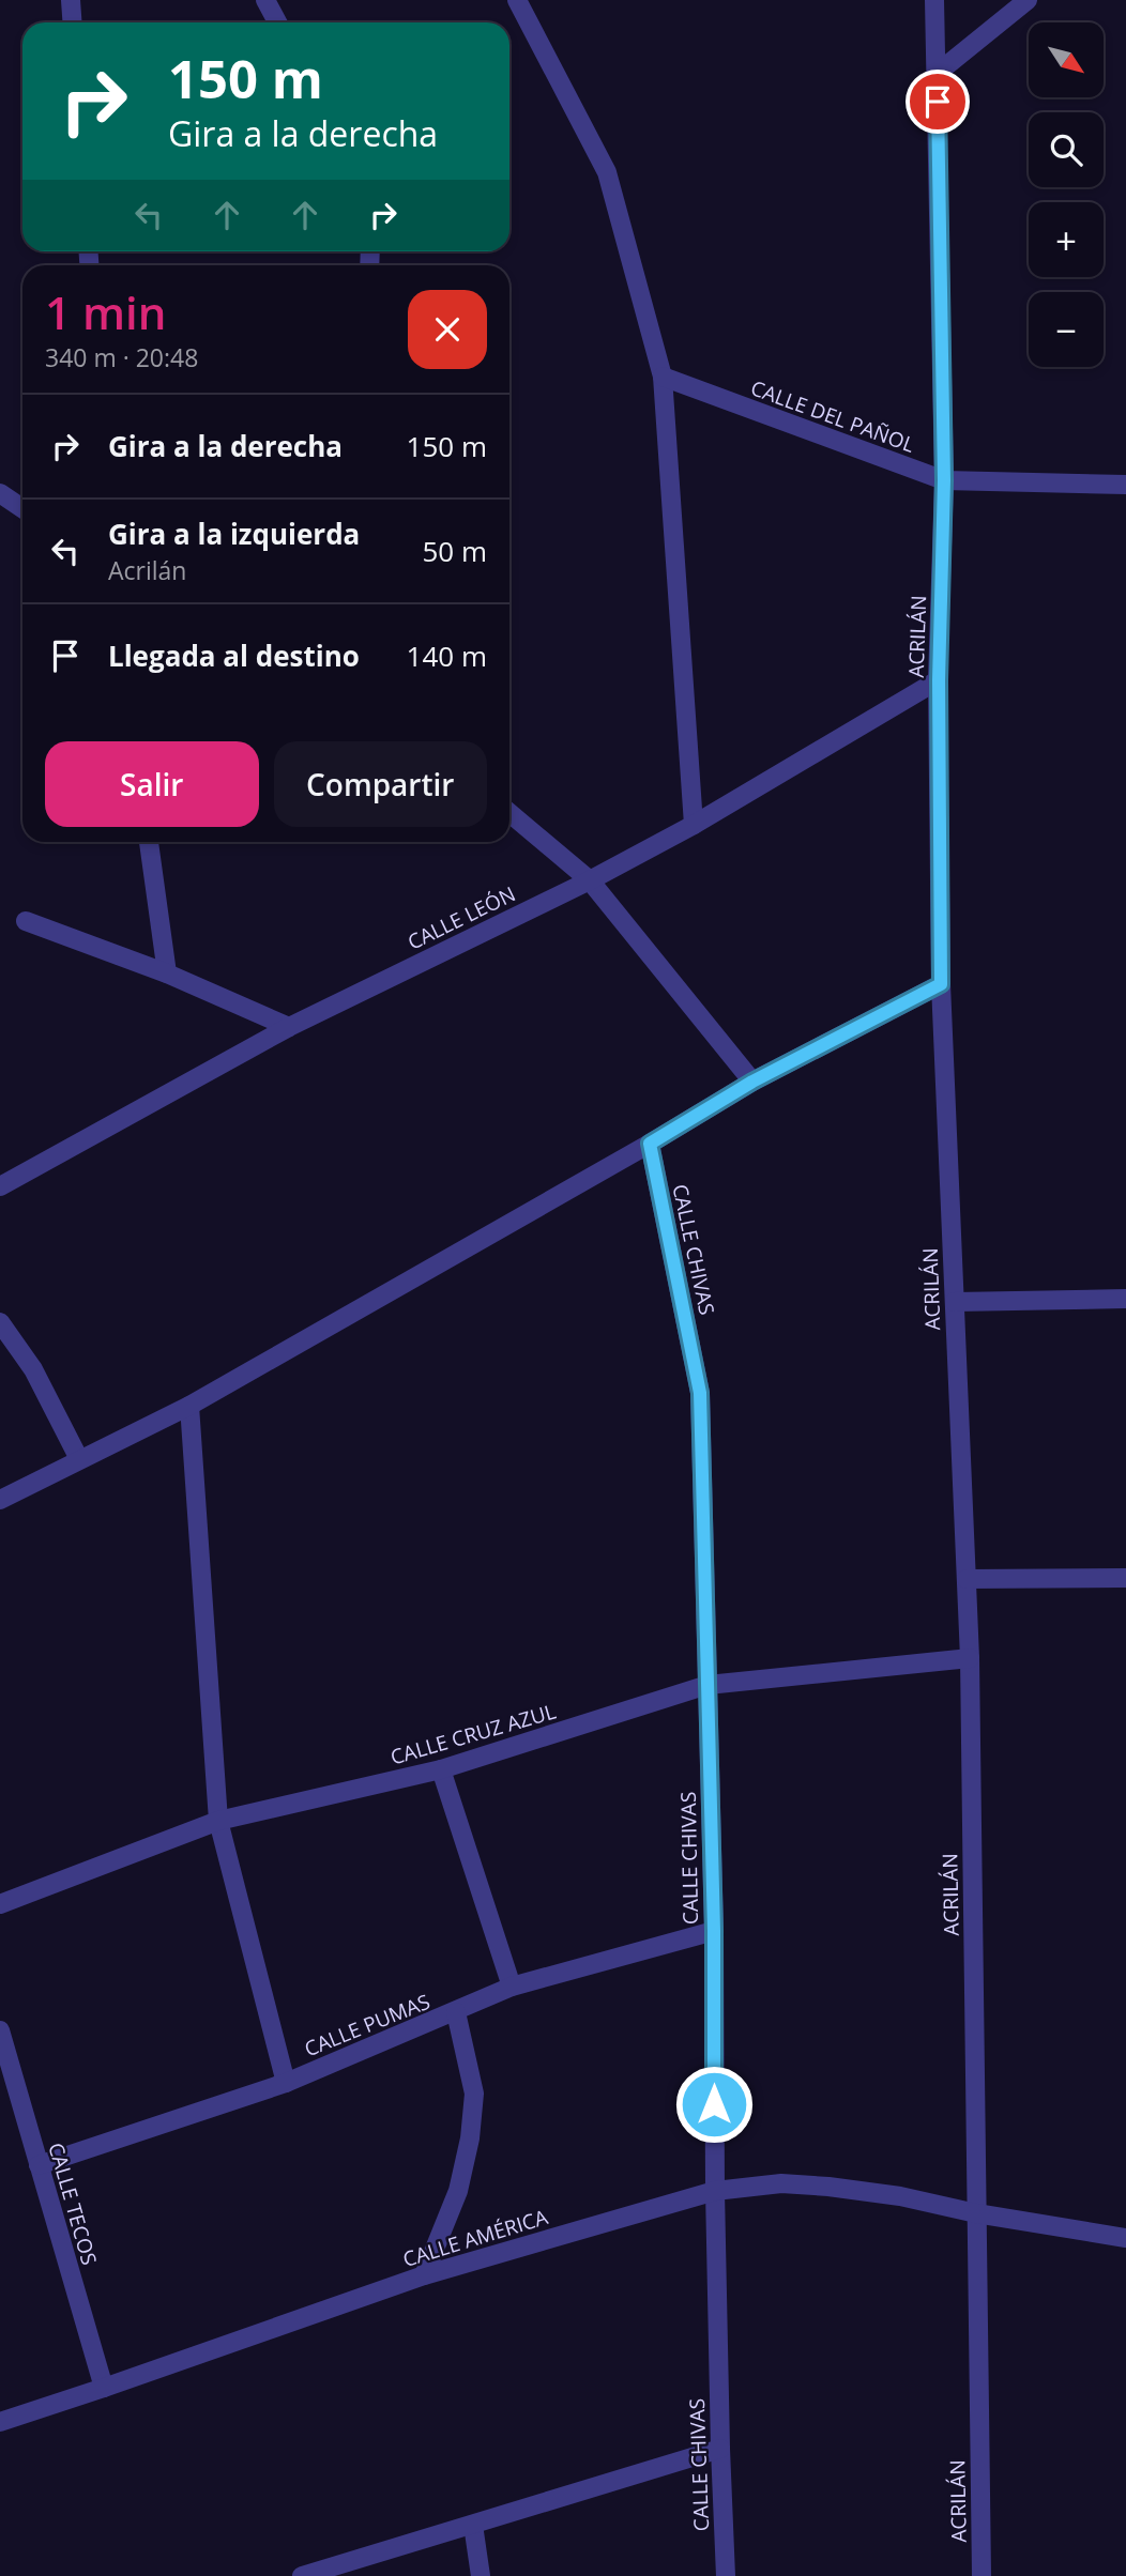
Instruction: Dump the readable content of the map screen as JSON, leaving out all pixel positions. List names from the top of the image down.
{
  "streets": {
    "street": [
      "CALLE DEL PAÑOL",
      "ACRILÁN",
      "CALLE LEÓN",
      "CALLE CHIVAS",
      "CALLE CRUZ AZUL",
      "CALLE PUMAS",
      "CALLE TECOS",
      "CALLE AMÉRICA"
    ]
  },
  "crossings": [
    ["CALLE DEL PAÑOL", "ACRILÁN"],
    ["ACRILÁN", "CALLE LEÓN"],
    ["ACRILÁN", "CALLE CRUZ AZUL"],
    ["ACRILÁN", "CALLE AMÉRICA"],
    ["CALLE CHIVAS", "CALLE CRUZ AZUL"],
    ["CALLE CHIVAS", "CALLE PUMAS"],
    ["CALLE CHIVAS", "CALLE AMÉRICA"],
    ["CALLE PUMAS", "CALLE TECOS"],
    ["CALLE TECOS", "CALLE AMÉRICA"]
  ],
  "north": "bottom right",
  "page": {
    "map_buttons": ["+", "−"],
    "turn": ["150 m", "Gira a la derecha"],
    "heading": ["1 min", "340 m · 20:48"],
    "list": [
      {
        "name": "Gira a la derecha",
        "value": "150 m"
      },
      {
        "name": "Gira a la izquierda",
        "note": "Acrilán",
        "value": "50 m"
      },
      {
        "name": "Llegada al destino",
        "value": "140 m"
      }
    ],
    "buttons": ["Salir", "Compartir"]
  }
}
